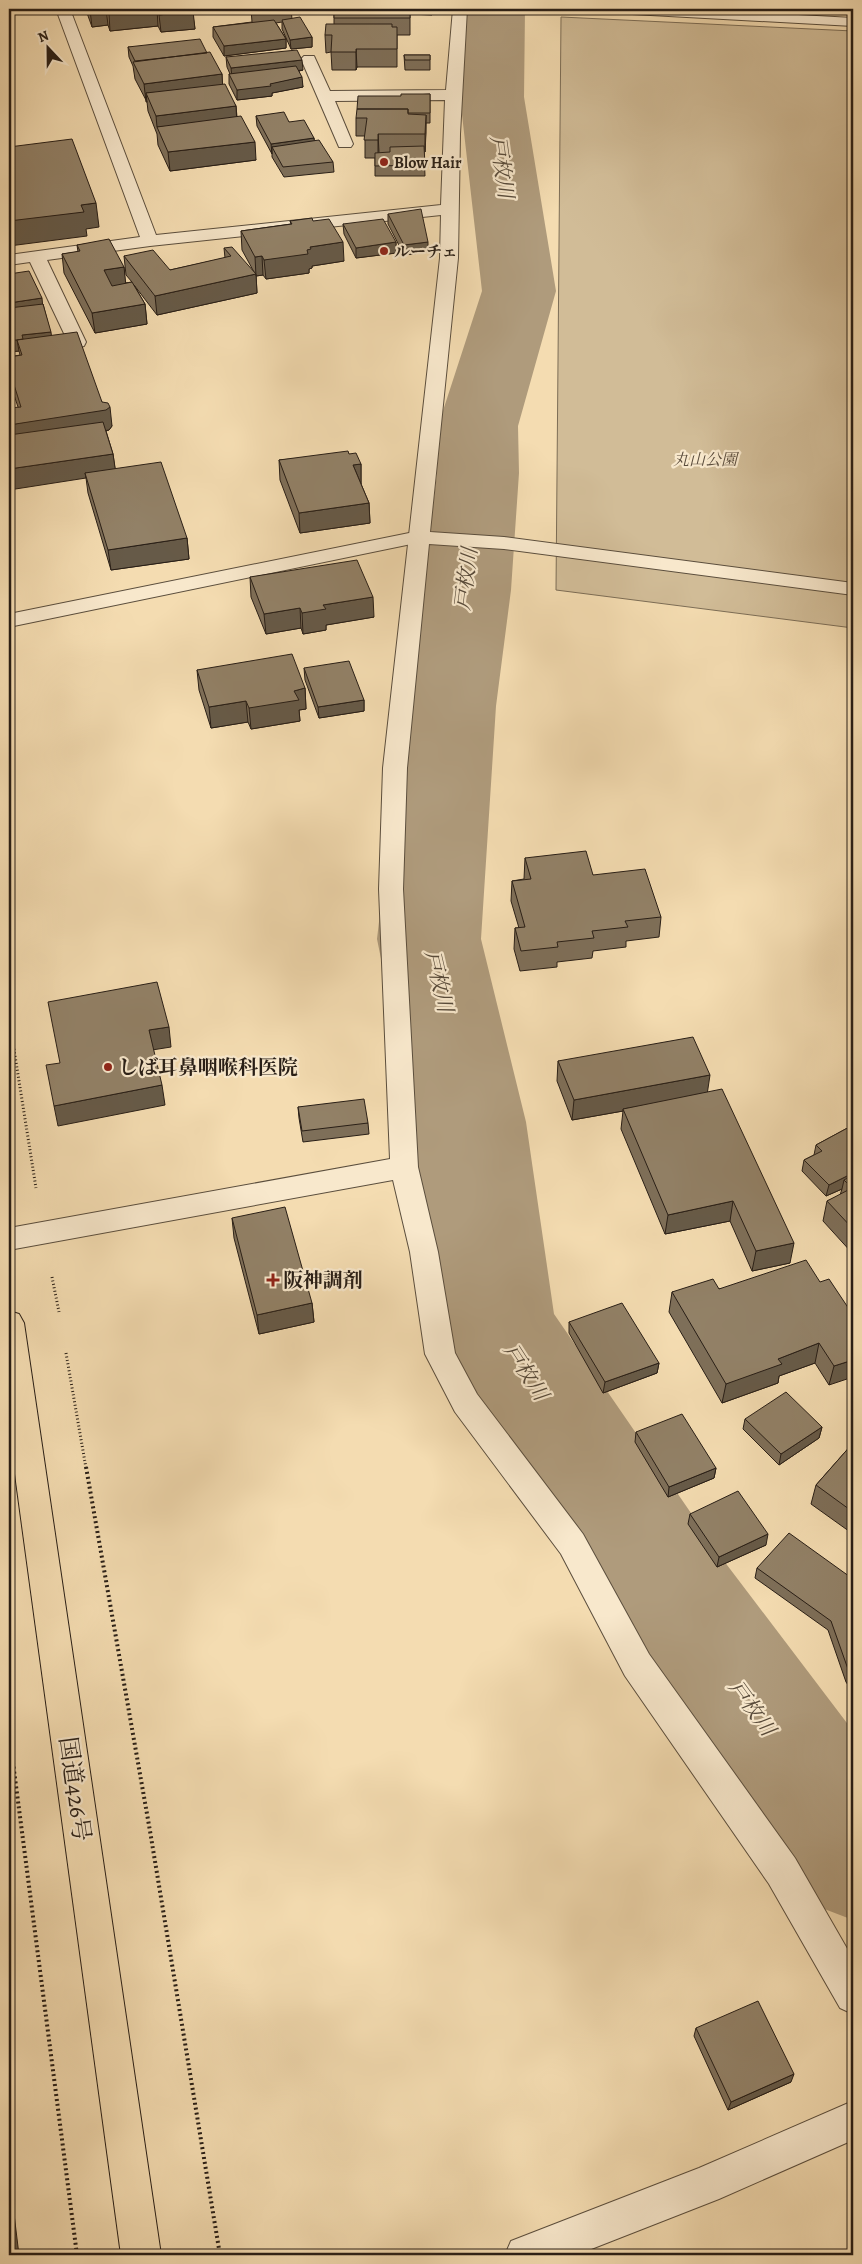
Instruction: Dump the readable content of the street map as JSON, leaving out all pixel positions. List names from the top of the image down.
{
  "streets": {
    "highway": ["国道426号"]
  },
  "water": ["戸枚川"],
  "parks": ["丸山公園"],
  "places": {
    "other": ["Blow Hair", "ルーチェ", "しば耳鼻咽喉科医院"],
    "health": ["阪神調剤"]
  },
  "north": "top"
}
